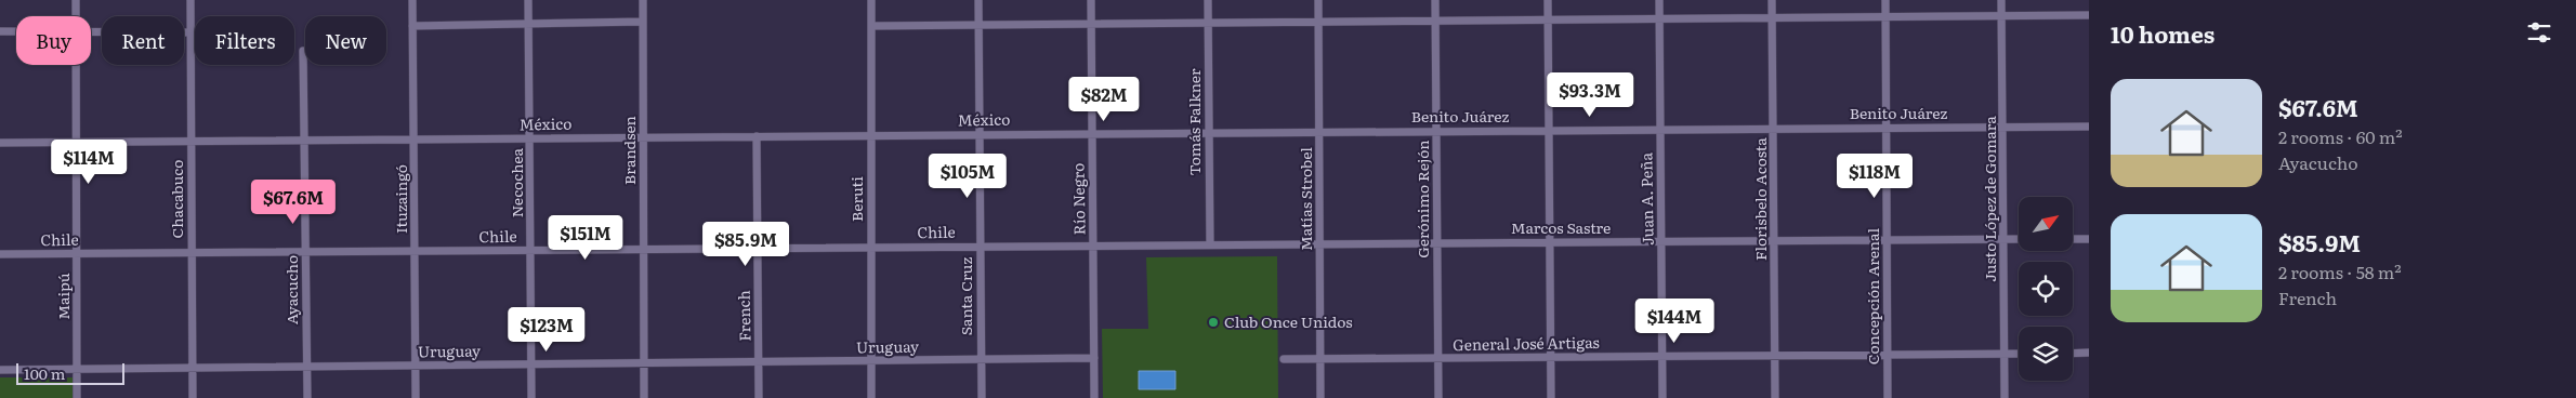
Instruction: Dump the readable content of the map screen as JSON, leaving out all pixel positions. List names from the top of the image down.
{
  "streets": {
    "street": [
      "Benito Juárez",
      "México",
      "Tomás Falkner",
      "Brandsen",
      "Necochea",
      "Chacabuco",
      "Ituzaingó",
      "Beruti",
      "Río Negro",
      "Matías Strobel",
      "Gerónimo Rejón",
      "Juan A. Peña",
      "Florisbelo Acosta",
      "Justo López de Gomara",
      "Marcos Sastre",
      "Chile",
      "Ayacucho",
      "Maipú",
      "Santa Cruz",
      "Concepción Arenal",
      "French",
      "General José Artigas",
      "Uruguay"
    ]
  },
  "crossings": [
    ["Benito Juárez", "México"],
    ["Benito Juárez", "Tomás Falkner"],
    ["Benito Juárez", "Río Negro"],
    ["Benito Juárez", "Matías Strobel"],
    ["Benito Juárez", "Gerónimo Rejón"],
    ["Benito Juárez", "Juan A. Peña"],
    ["Benito Juárez", "Florisbelo Acosta"],
    ["Benito Juárez", "Justo López de Gomara"],
    ["Benito Juárez", "Concepción Arenal"],
    ["México", "Brandsen"],
    ["México", "Necochea"],
    ["México", "Chacabuco"],
    ["México", "Ituzaingó"],
    ["México", "Beruti"],
    ["México", "Río Negro"],
    ["México", "Ayacucho"],
    ["México", "Maipú"],
    ["México", "Santa Cruz"],
    ["México", "French"],
    ["Tomás Falkner", "Marcos Sastre"],
    ["Brandsen", "Chile"],
    ["Brandsen", "Uruguay"],
    ["Necochea", "Chile"],
    ["Necochea", "Uruguay"],
    ["Chacabuco", "Chile"],
    ["Chacabuco", "Uruguay"],
    ["Ituzaingó", "Chile"],
    ["Ituzaingó", "Uruguay"],
    ["Beruti", "Chile"],
    ["Beruti", "Uruguay"],
    ["Río Negro", "Marcos Sastre"],
    ["Río Negro", "Chile"],
    ["Río Negro", "Uruguay"],
    ["Matías Strobel", "Marcos Sastre"],
    ["Matías Strobel", "General José Artigas"],
    ["Gerónimo Rejón", "Marcos Sastre"],
    ["Gerónimo Rejón", "General José Artigas"],
    ["Juan A. Peña", "Marcos Sastre"],
    ["Juan A. Peña", "General José Artigas"],
    ["Florisbelo Acosta", "Marcos Sastre"],
    ["Florisbelo Acosta", "General José Artigas"],
    ["Justo López de Gomara", "Marcos Sastre"],
    ["Justo López de Gomara", "General José Artigas"],
    ["Marcos Sastre", "Chile"],
    ["Marcos Sastre", "Concepción Arenal"],
    ["Chile", "Ayacucho"],
    ["Chile", "Maipú"],
    ["Chile", "Santa Cruz"],
    ["Chile", "French"],
    ["Ayacucho", "Uruguay"],
    ["Maipú", "Uruguay"],
    ["Santa Cruz", "Uruguay"],
    ["Concepción Arenal", "General José Artigas"],
    ["French", "Uruguay"]
  ],
  "places": ["Club Once Unidos"],
  "scale_bar": "100 m",
  "north": "top right",
  "page": {
    "heading": "10 homes",
    "chip": [
      "Buy",
      "Rent",
      "Filters",
      "New"
    ],
    "list": [
      {
        "name": "$67.6M",
        "note": "2 rooms · 60 m² · Ayacucho"
      },
      {
        "name": "$85.9M",
        "note": "2 rooms · 58 m² · French"
      }
    ],
    "price": [
      "$93.3M",
      "$82M",
      "$114M",
      "$105M",
      "$118M",
      "$67.6M",
      "$151M",
      "$85.9M",
      "$144M",
      "$123M"
    ],
    "scale": "100 m"
  }
}
